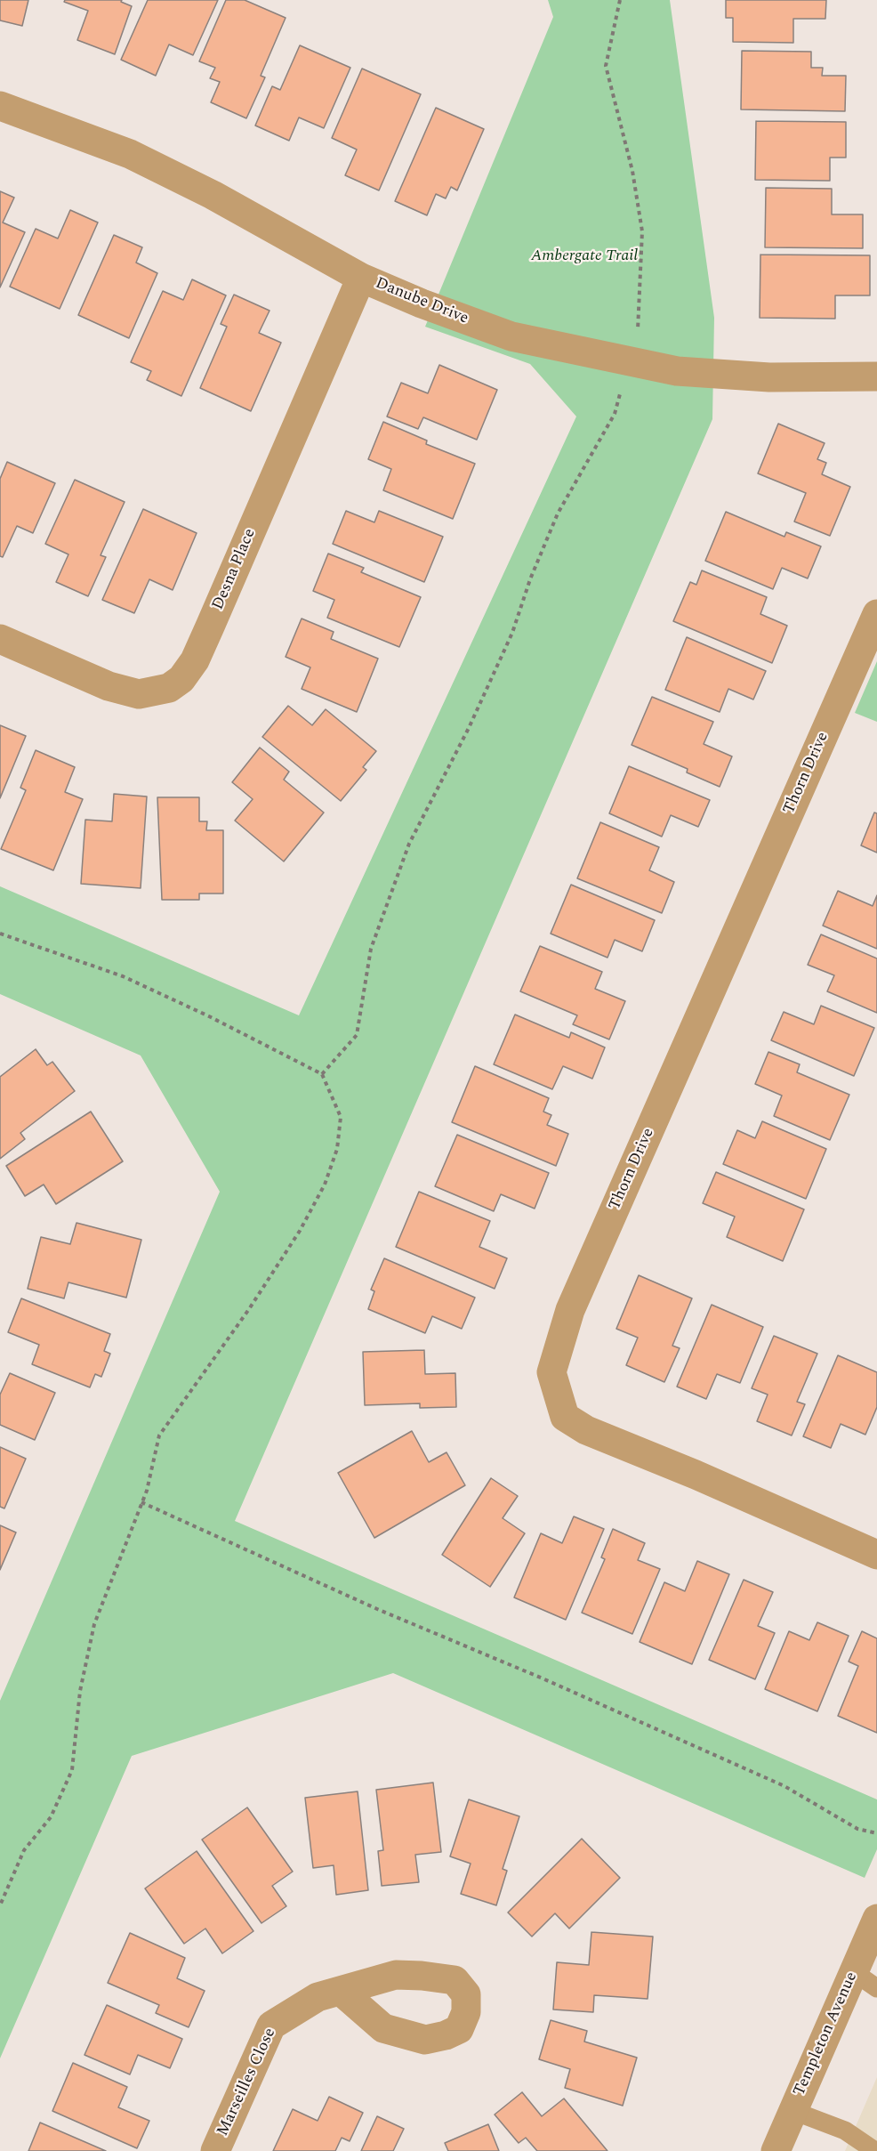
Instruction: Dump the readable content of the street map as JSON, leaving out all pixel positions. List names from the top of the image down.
{
  "streets": {
    "street": [
      "Danube Drive",
      "Desna Place",
      "Thorn Drive",
      "Templeton Avenue",
      "Marseilles Close"
    ]
  },
  "crossings": [
    ["Danube Drive", "Desna Place"]
  ],
  "parks": ["Ambergate Trail"]
}
